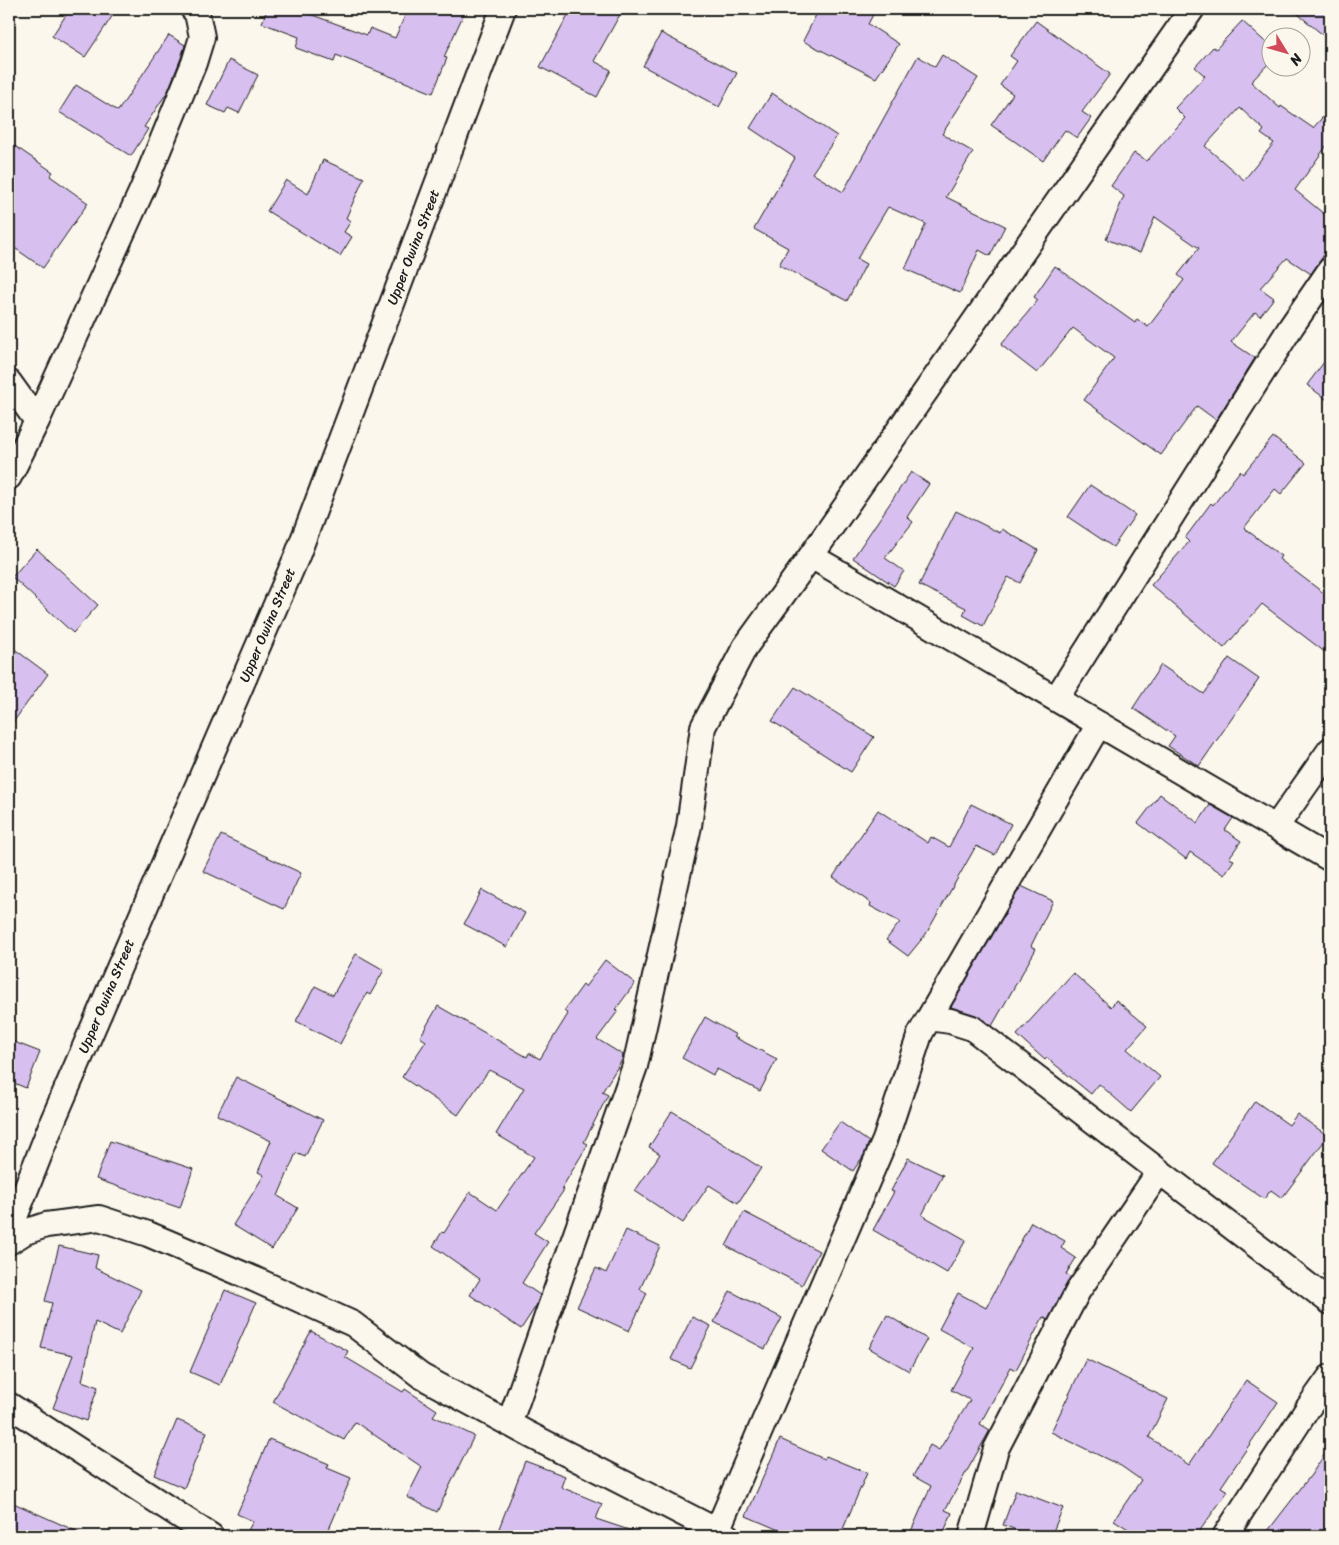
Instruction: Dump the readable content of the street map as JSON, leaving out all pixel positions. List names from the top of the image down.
{
  "streets": {
    "street": ["Upper Owina Street"]
  },
  "north": "bottom right"
}
